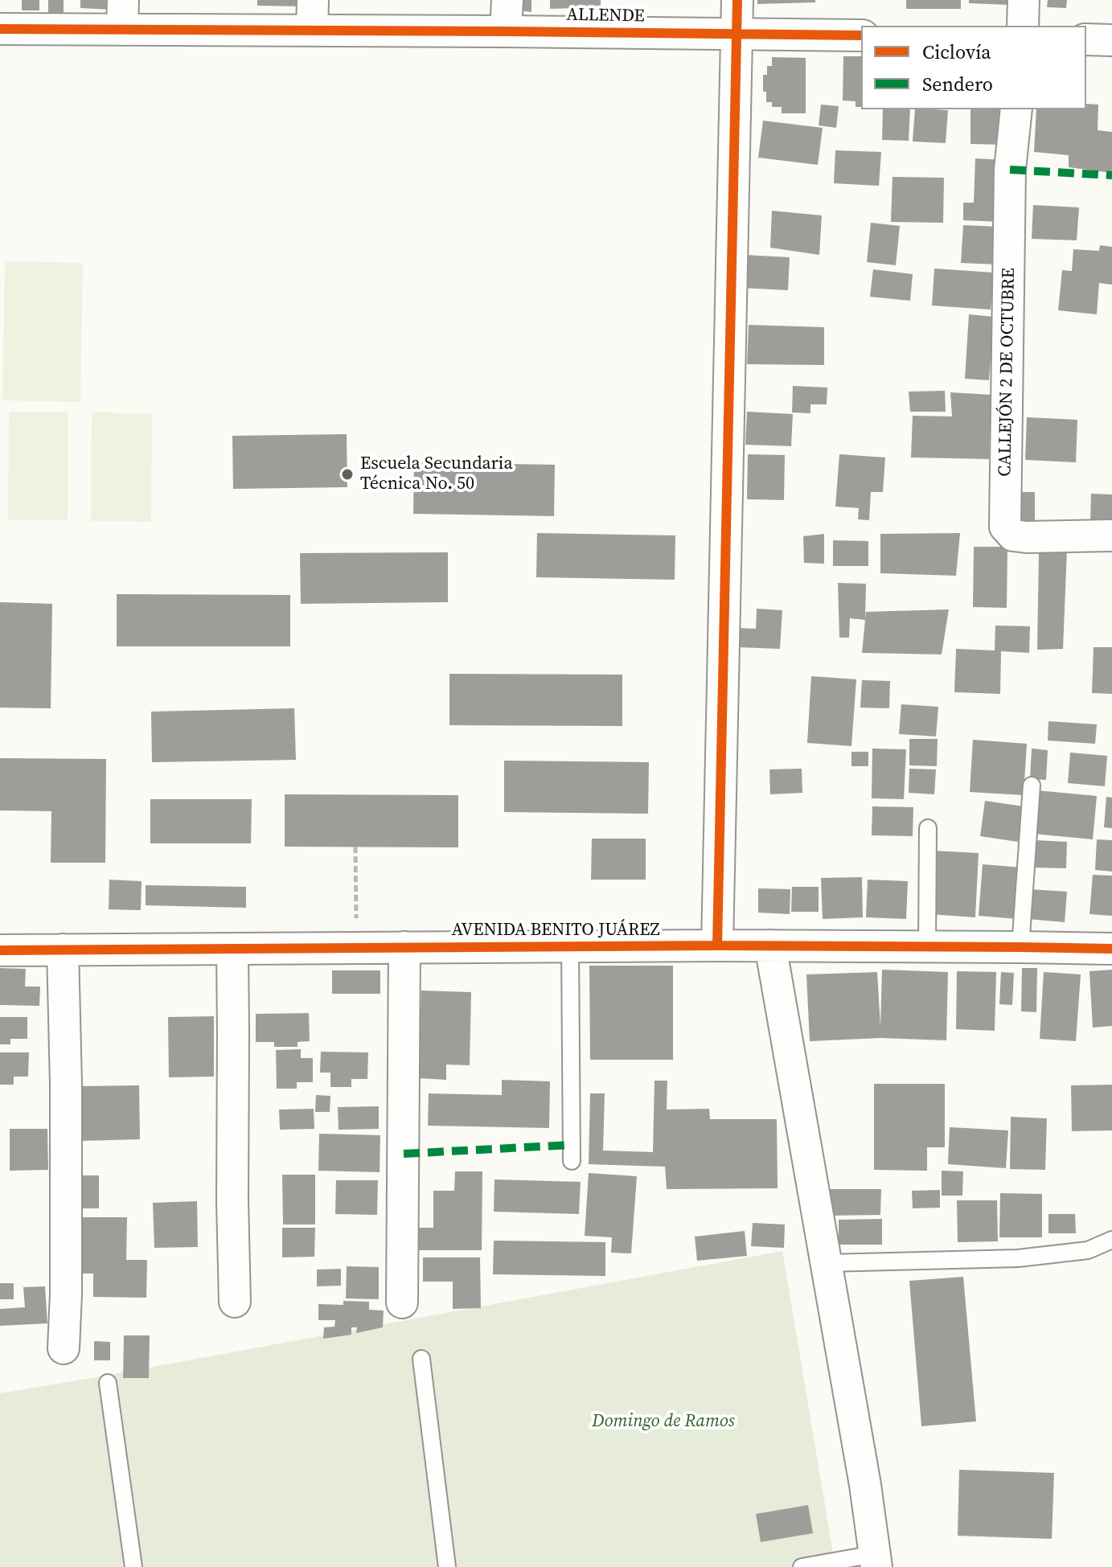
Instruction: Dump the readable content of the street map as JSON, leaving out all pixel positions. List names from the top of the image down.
{
  "streets": {
    "street": ["ALLENDE", "CALLEJÓN 2 DE OCTUBRE", "AVENIDA BENITO JUÁREZ"]
  },
  "parks": ["Domingo de Ramos"],
  "places": ["Escuela Secundaria Técnica No. 50"],
  "legend": ["Ciclovía", "Sendero"]
}
